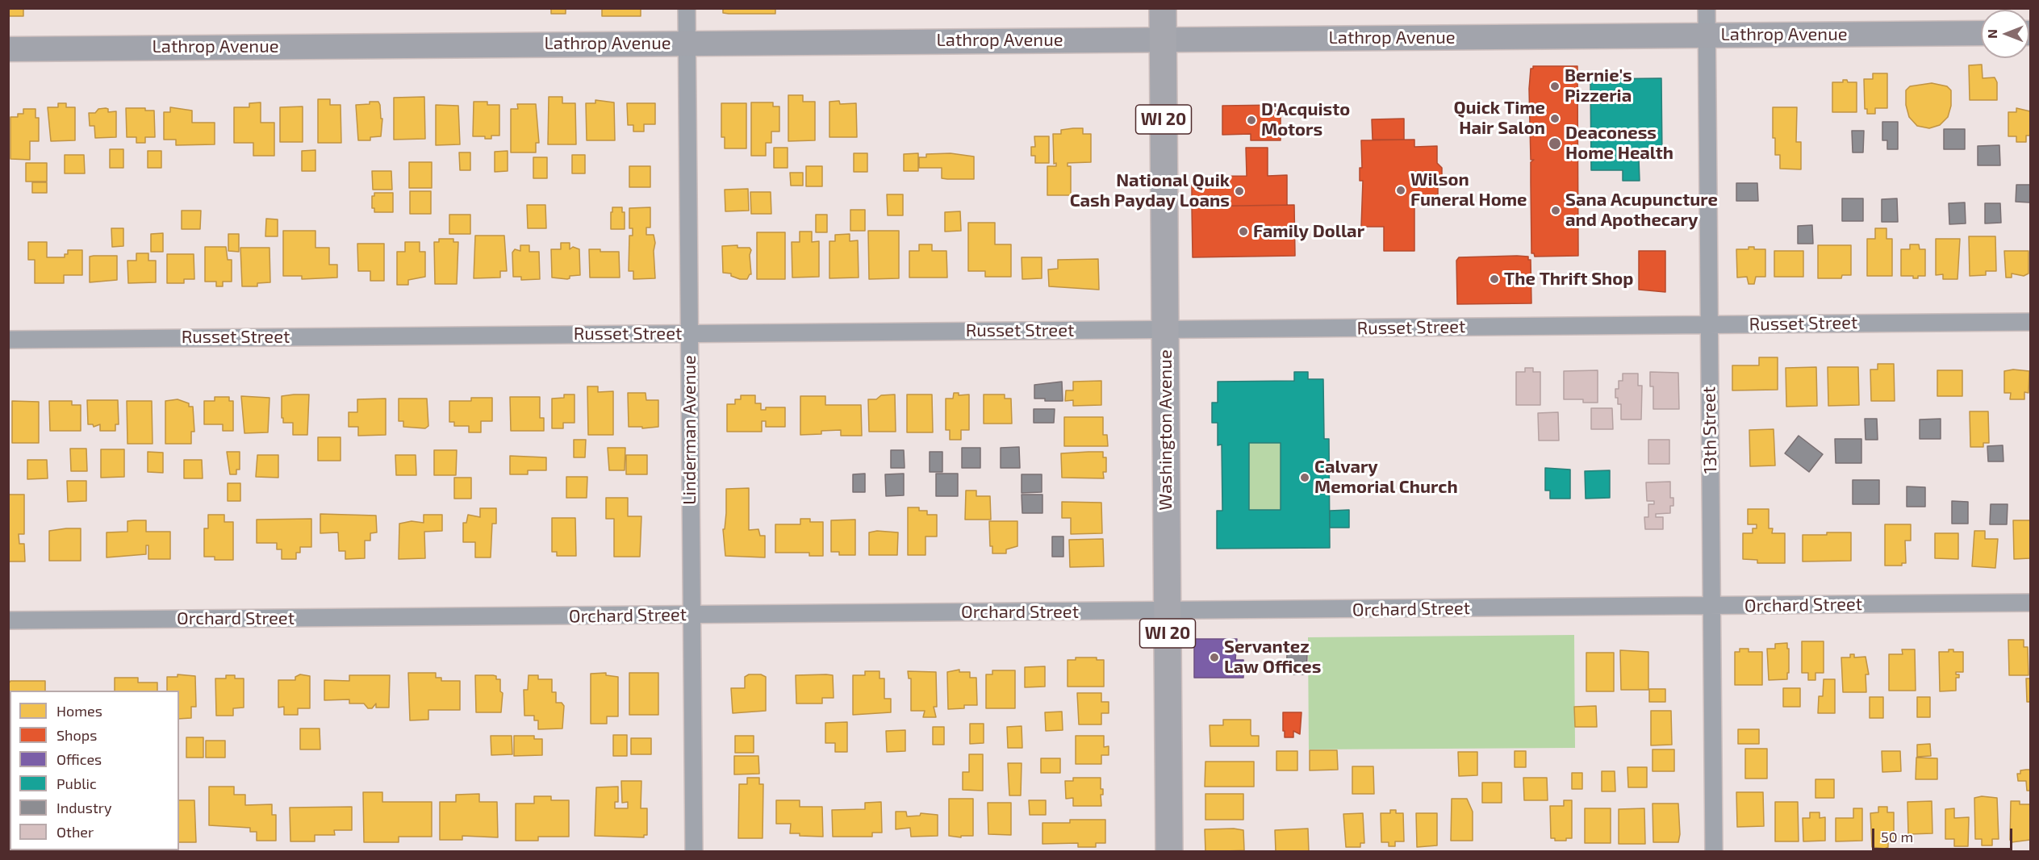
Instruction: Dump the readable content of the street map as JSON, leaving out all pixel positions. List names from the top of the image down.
{
  "streets": {
    "main road": ["WI 20", "Washington Avenue"],
    "street": [
      "Lathrop Avenue",
      "Russet Street",
      "Linderman Avenue",
      "13th Street",
      "Orchard Street"
    ]
  },
  "crossings": [
    ["Lathrop Avenue", "Linderman Avenue"],
    ["Lathrop Avenue", "Washington Avenue"],
    ["Lathrop Avenue", "13th Street"],
    ["Russet Street", "Linderman Avenue"],
    ["Russet Street", "Washington Avenue"],
    ["Russet Street", "13th Street"],
    ["Linderman Avenue", "Orchard Street"],
    ["Washington Avenue", "Orchard Street"],
    ["13th Street", "Orchard Street"]
  ],
  "places": [
    "Bernie's Pizzeria",
    "Quick Time Hair Salon",
    "D'Acquisto Motors",
    "Deaconess Home Health",
    "Wilson Funeral Home",
    "National Quik Cash Payday Loans",
    "Sana Acupuncture and Apothecary",
    "Family Dollar",
    "The Thrift Shop",
    "Calvary Memorial Church",
    "Servantez Law Offices"
  ],
  "legend": [
    "Homes",
    "Shops",
    "Offices",
    "Public",
    "Industry",
    "Other"
  ],
  "scale_bar": "50 m",
  "north": "left"
}
